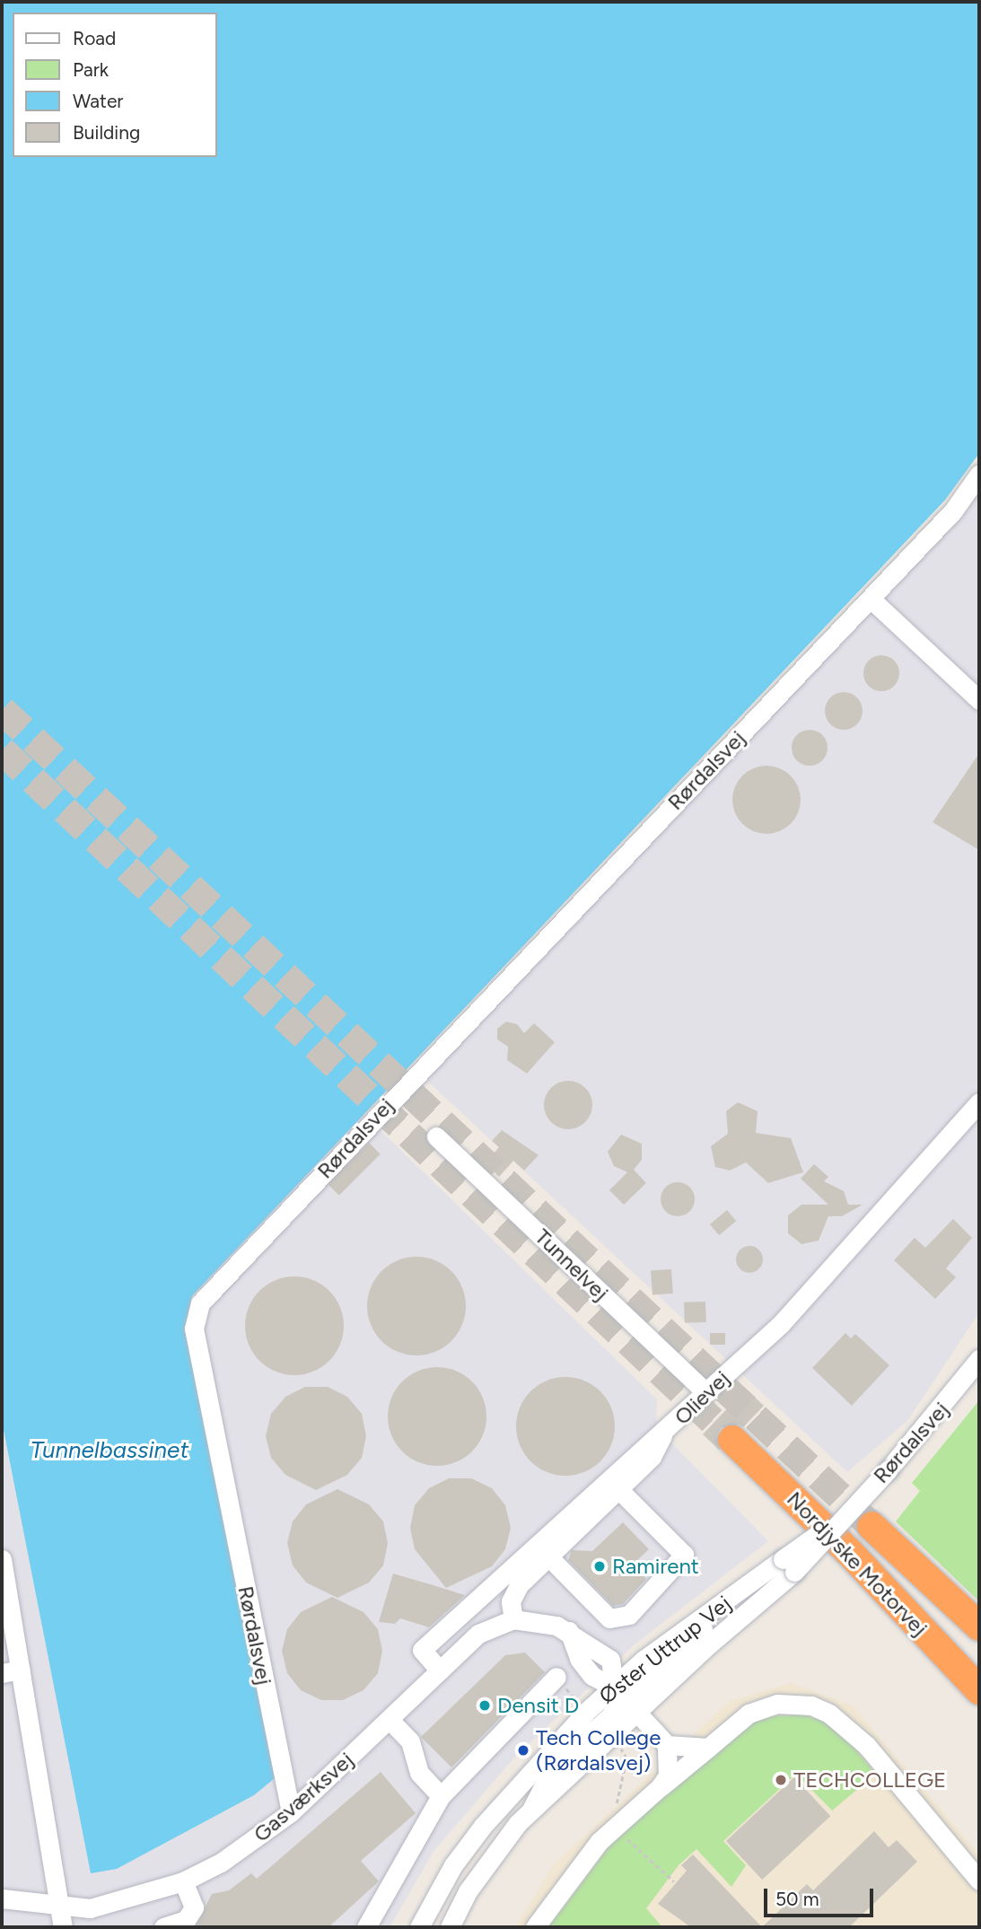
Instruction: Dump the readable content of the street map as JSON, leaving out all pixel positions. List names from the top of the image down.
{
  "streets": {
    "highway": ["Nordjyske Motorvej"],
    "street": [
      "Rørdalsvej",
      "Tunnelvej",
      "Olievej",
      "Øster Uttrup Vej",
      "Gasværksvej"
    ]
  },
  "crossings": [
    ["Rørdalsvej", "Øster Uttrup Vej"],
    ["Rørdalsvej", "Gasværksvej"],
    ["Tunnelvej", "Olievej"],
    ["Olievej", "Gasværksvej"],
    ["Øster Uttrup Vej", "Gasværksvej"]
  ],
  "water": ["Tunnelbassinet"],
  "places": [
    "Ramirent",
    "Densit D",
    "Tech College (Rørdalsvej)",
    "TECHCOLLEGE"
  ],
  "legend": [
    "Road",
    "Park",
    "Water",
    "Building"
  ],
  "scale_bar": "50 m"
}
